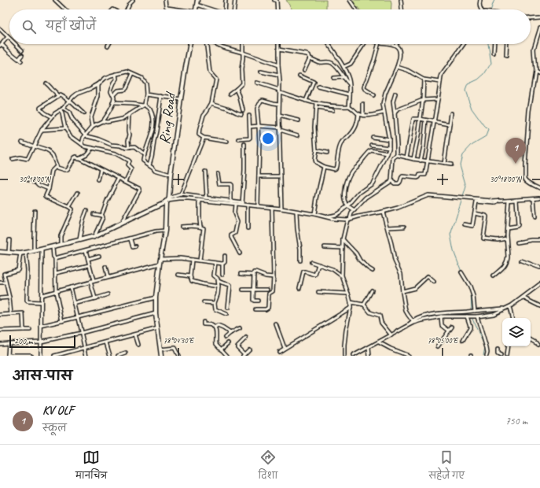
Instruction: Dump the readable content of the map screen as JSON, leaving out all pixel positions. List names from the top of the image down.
{
  "streets": {
    "street": ["Ring Road"]
  },
  "scale_bar": "200 m",
  "page": {
    "search": "यहाँ खोजें",
    "pins": "1",
    "scale": "200 m",
    "heading": "आस-पास",
    "list": [
      {
        "mark": "1",
        "name": "KV OLF",
        "note": "स्कूल",
        "value": "750 m"
      }
    ],
    "nav": ["मानचित्र", "दिशा", "सहेजे गए"]
  },
  "coordinates": ["30°18'00\"N", "78°04'30\"E", "78°05'00\"E"]
}
